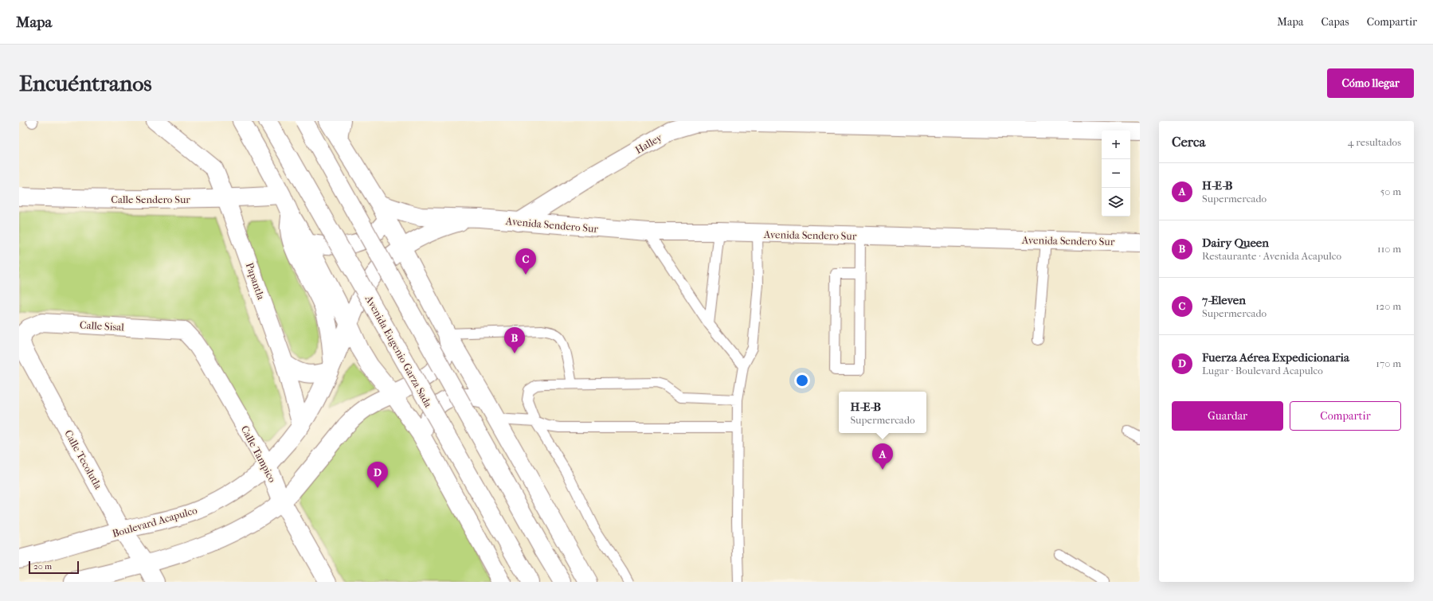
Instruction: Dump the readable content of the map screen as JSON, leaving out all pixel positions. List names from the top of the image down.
{
  "streets": {
    "main road": [
      "Halley",
      "Calle Sendero Sur",
      "Avenida Sendero Sur",
      "Papantla",
      "Calle Sisal",
      "Avenida Eugenio Garza Sada",
      "Calle Tampico",
      "Calle Tecolutla",
      "Boulevard Acapulco"
    ]
  },
  "crossings": [
    ["Halley", "Avenida Sendero Sur"],
    ["Calle Sendero Sur", "Papantla"],
    ["Avenida Sendero Sur", "Boulevard Acapulco"],
    ["Papantla", "Boulevard Acapulco"],
    ["Calle Sisal", "Calle Tampico"],
    ["Calle Sisal", "Calle Tecolutla"],
    ["Calle Tampico", "Boulevard Acapulco"],
    ["Calle Tecolutla", "Boulevard Acapulco"]
  ],
  "scale_bar": "20 m",
  "page": {
    "header": "Mapa",
    "nav": ["Mapa", "Capas", "Compartir"],
    "buttons": [
      "Cómo llegar",
      ["Guardar", "Compartir"]
    ],
    "title": "Encuéntranos",
    "heading": ["Cerca", "4 resultados"],
    "map_buttons": ["+", "−"],
    "list": [
      {
        "mark": "A",
        "name": "H-E-B",
        "note": "Supermercado",
        "value": "50 m"
      },
      {
        "mark": "B",
        "name": "Dairy Queen",
        "note": "Restaurante · Avenida Acapulco",
        "value": "110 m"
      },
      {
        "mark": "C",
        "name": "7-Eleven",
        "note": "Supermercado",
        "value": "120 m"
      },
      {
        "mark": "D",
        "name": "Fuerza Aérea Expedicionaria",
        "note": "Lugar · Boulevard Acapulco",
        "value": "170 m"
      }
    ],
    "pins": [
      "C",
      "B",
      "A",
      "D"
    ],
    "popup": ["H-E-B", "Supermercado"],
    "scale": "20 m"
  }
}
